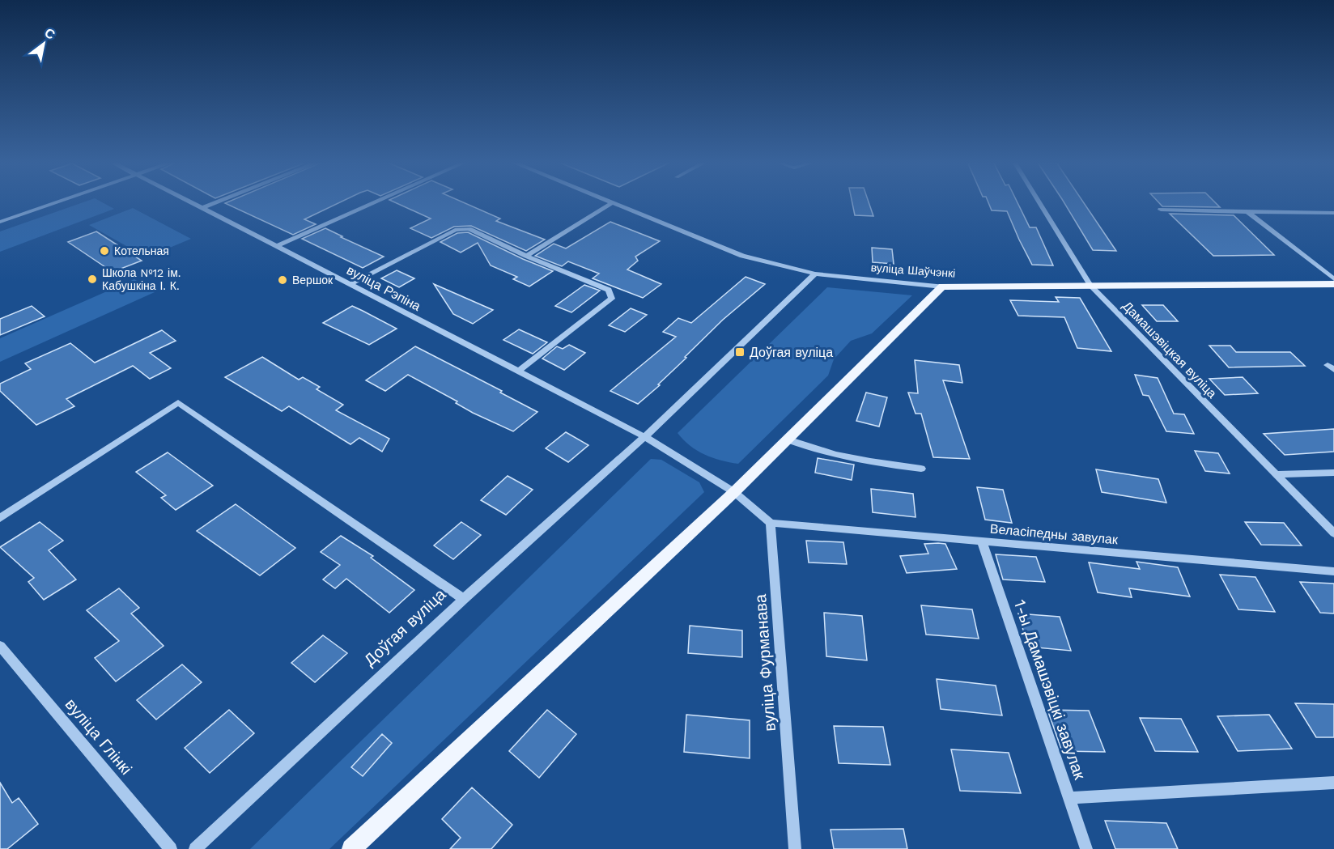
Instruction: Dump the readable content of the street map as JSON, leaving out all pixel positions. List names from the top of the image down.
{
  "streets": {
    "main road": ["вуліца Шаўчэнкі"],
    "street": [
      "вуліца Рэпіна",
      "Дамашэвіцкая вуліца",
      "Веласіпедны завулак",
      "Доўгая вуліца",
      "вуліца Фурманава",
      "1-ы Дамашэвіцкі завулак",
      "вуліца Глінкі"
    ]
  },
  "crossings": [
    ["вуліца Шаўчэнкі", "Дамашэвіцкая вуліца"],
    ["вуліца Шаўчэнкі", "Доўгая вуліца"],
    ["вуліца Рэпіна", "Доўгая вуліца"],
    ["Веласіпедны завулак", "вуліца Фурманава"],
    ["Веласіпедны завулак", "1-ы Дамашэвіцкі завулак"]
  ],
  "places": {
    "other": ["Котельная", "Школа №12 ім. Кабушкіна І. К.", "Вершок"],
    "transit": ["Доўгая вуліца"]
  },
  "north": "top right"
}
